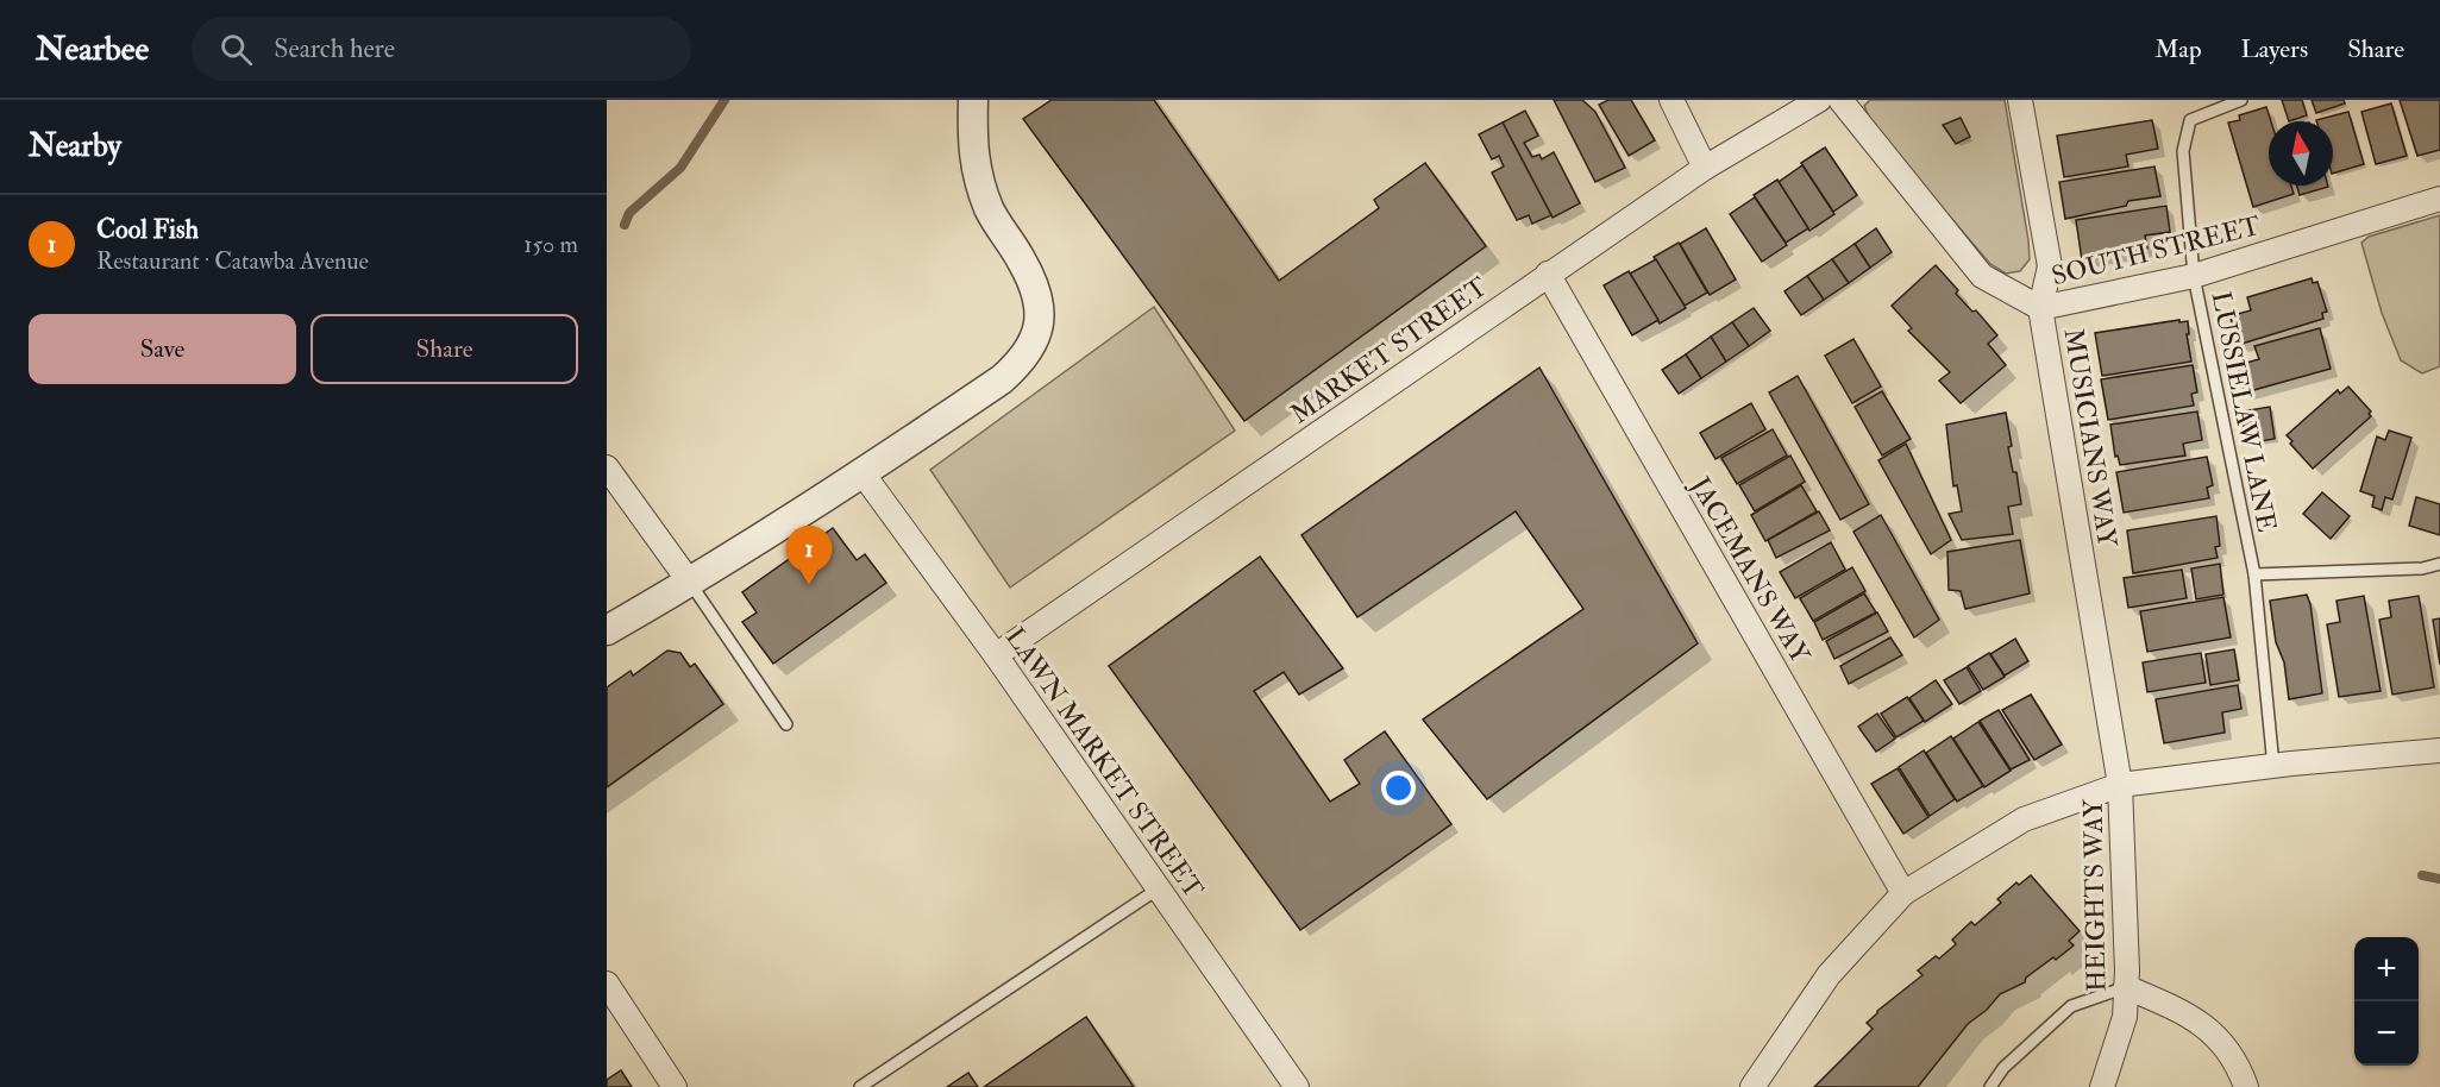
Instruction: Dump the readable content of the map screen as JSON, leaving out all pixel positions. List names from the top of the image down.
{
  "streets": {
    "street": [
      "SOUTH STREET",
      "MARKET STREET",
      "MUSICIANS WAY",
      "JACEMANS WAY",
      "LAWN MARKET STREET",
      "HEIGHTS WAY"
    ],
    "lane": ["LUSSIELAW LANE"]
  },
  "crossings": [
    ["SOUTH STREET", "LUSSIELAW LANE"],
    ["SOUTH STREET", "MUSICIANS WAY"],
    ["MARKET STREET", "JACEMANS WAY"],
    ["MARKET STREET", "LAWN MARKET STREET"],
    ["MUSICIANS WAY", "HEIGHTS WAY"]
  ],
  "north": "top",
  "page": {
    "header": "Nearbee",
    "search": "Search here",
    "nav": ["Map", "Layers", "Share"],
    "heading": "Nearby",
    "list": [
      {
        "mark": "1",
        "name": "Cool Fish",
        "note": "Restaurant · Catawba Avenue",
        "value": "150 m"
      }
    ],
    "buttons": ["Save", "Share"],
    "pins": "1",
    "map_buttons": ["+", "−"]
  }
}
